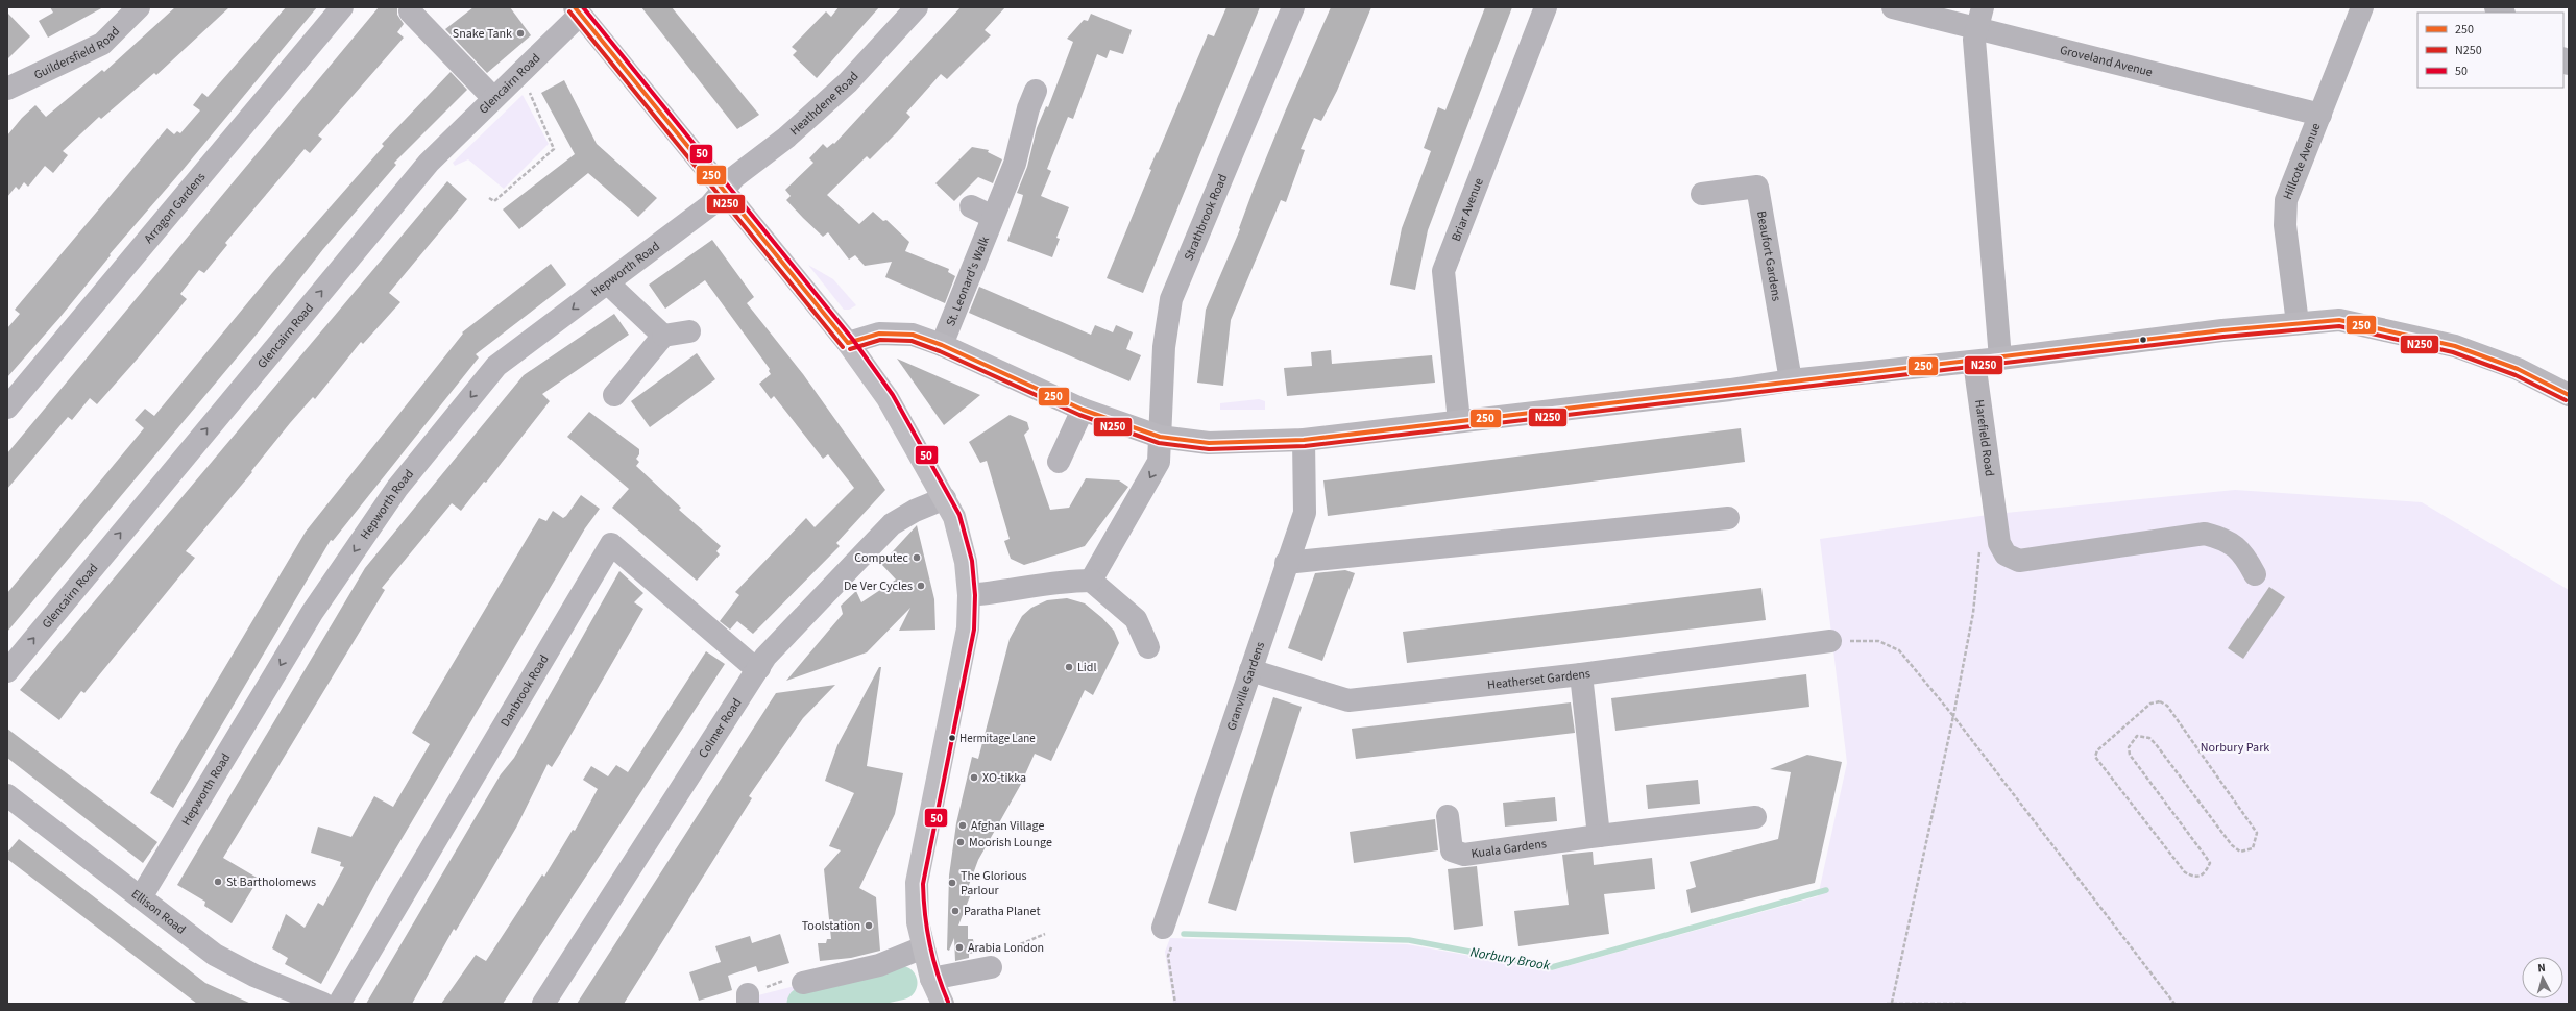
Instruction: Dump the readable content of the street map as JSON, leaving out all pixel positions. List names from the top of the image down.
{
  "streets": {
    "street": [
      "Guildersfield Road",
      "Groveland Avenue",
      "Glencairn Road",
      "Heathdene Road",
      "Hillcote Avenue",
      "Arragon Gardens",
      "Briar Avenue",
      "Strathbrook Road",
      "Beaufort Gardens",
      "Hepworth Road",
      "St. Leonard's Walk",
      "Harefield Road",
      "Heatherset Gardens",
      "Granville Gardens",
      "Danbrook Road",
      "Colmer Road",
      "Kuala Gardens",
      "Ellison Road"
    ]
  },
  "crossings": [
    ["Groveland Avenue", "Hillcote Avenue"],
    ["Heathdene Road", "Hepworth Road"],
    ["Hepworth Road", "Ellison Road"],
    ["Heatherset Gardens", "Granville Gardens"],
    ["Danbrook Road", "Colmer Road"]
  ],
  "one_way": ["Glencairn Road", "Hepworth Road"],
  "water": ["Norbury Brook"],
  "parks": ["Norbury Park"],
  "places": [
    "Snake Tank",
    "Computec",
    "De Ver Cycles",
    "Lidl",
    "Hermitage Lane",
    "XO-tikka",
    "Afghan Village",
    "Moorish Lounge",
    "St Bartholomews",
    "The Glorious Parlour",
    "Paratha Planet",
    "Toolstation",
    "Arabia London"
  ],
  "lines": ["transit line 250", "transit line 50", "transit line N250"],
  "legend": ["250", "N250", "50"],
  "north": "top"
}
